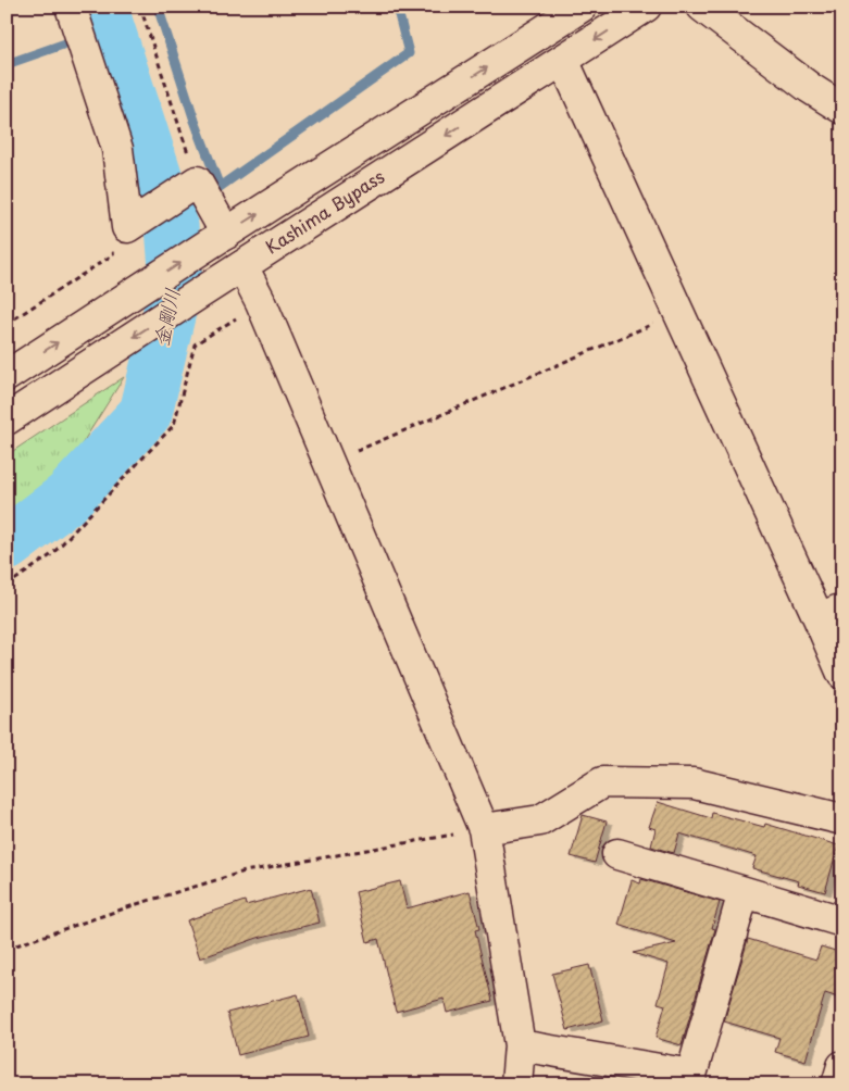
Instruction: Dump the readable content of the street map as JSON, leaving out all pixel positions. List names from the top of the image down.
{
  "streets": {
    "main road": ["Kashima Bypass"]
  },
  "water": ["金剛川"]
}
